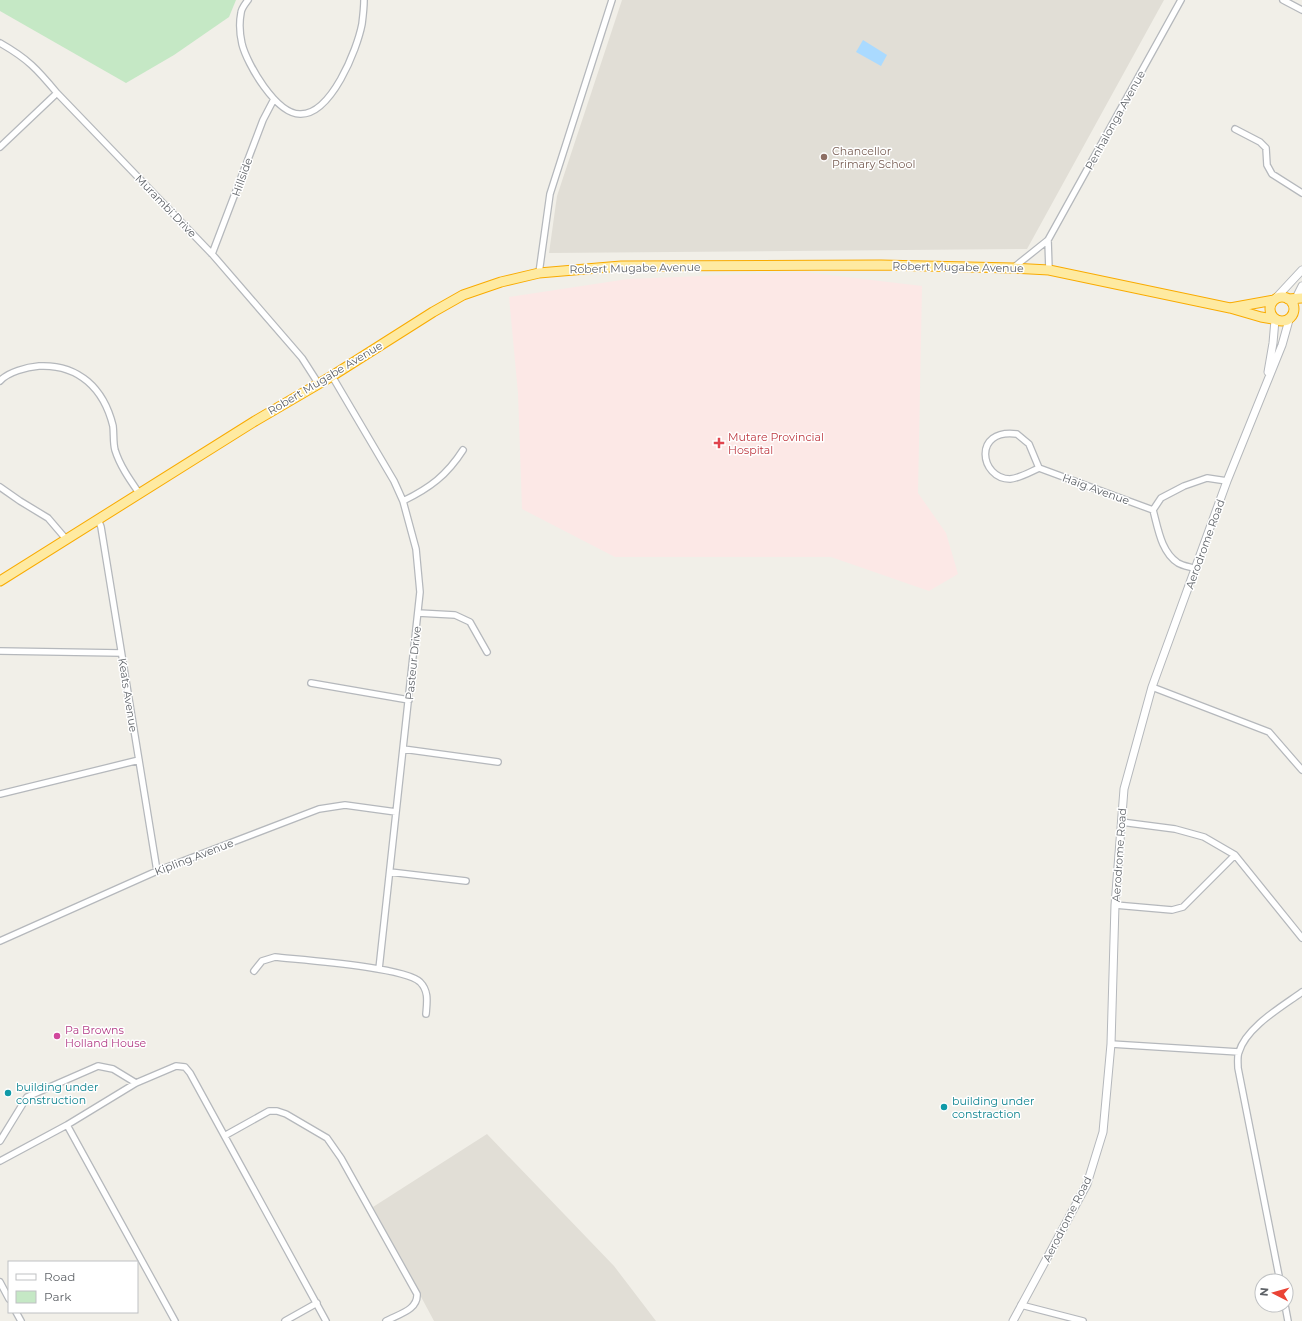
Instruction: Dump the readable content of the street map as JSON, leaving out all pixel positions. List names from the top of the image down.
{
  "streets": {
    "highway": ["Robert Mugabe Avenue"],
    "street": [
      "Penhalonga Avenue",
      "Hillside",
      "Murambi Drive",
      "Haig Avenue",
      "Aerodrome Road",
      "Pasteur Drive",
      "Keats Avenue",
      "Kipling Avenue"
    ]
  },
  "crossings": [
    ["Penhalonga Avenue", "Robert Mugabe Avenue"],
    ["Hillside", "Murambi Drive"],
    ["Murambi Drive", "Robert Mugabe Avenue"],
    ["Robert Mugabe Avenue", "Aerodrome Road"],
    ["Robert Mugabe Avenue", "Pasteur Drive"],
    ["Robert Mugabe Avenue", "Keats Avenue"],
    ["Pasteur Drive", "Kipling Avenue"],
    ["Keats Avenue", "Kipling Avenue"]
  ],
  "places": {
    "other": [
      "Chancellor Primary School",
      "Pa Browns Holland House",
      "building under construction",
      "building under constraction"
    ],
    "health": ["Mutare Provincial Hospital"]
  },
  "legend": ["Road", "Park"],
  "north": "left"
}
